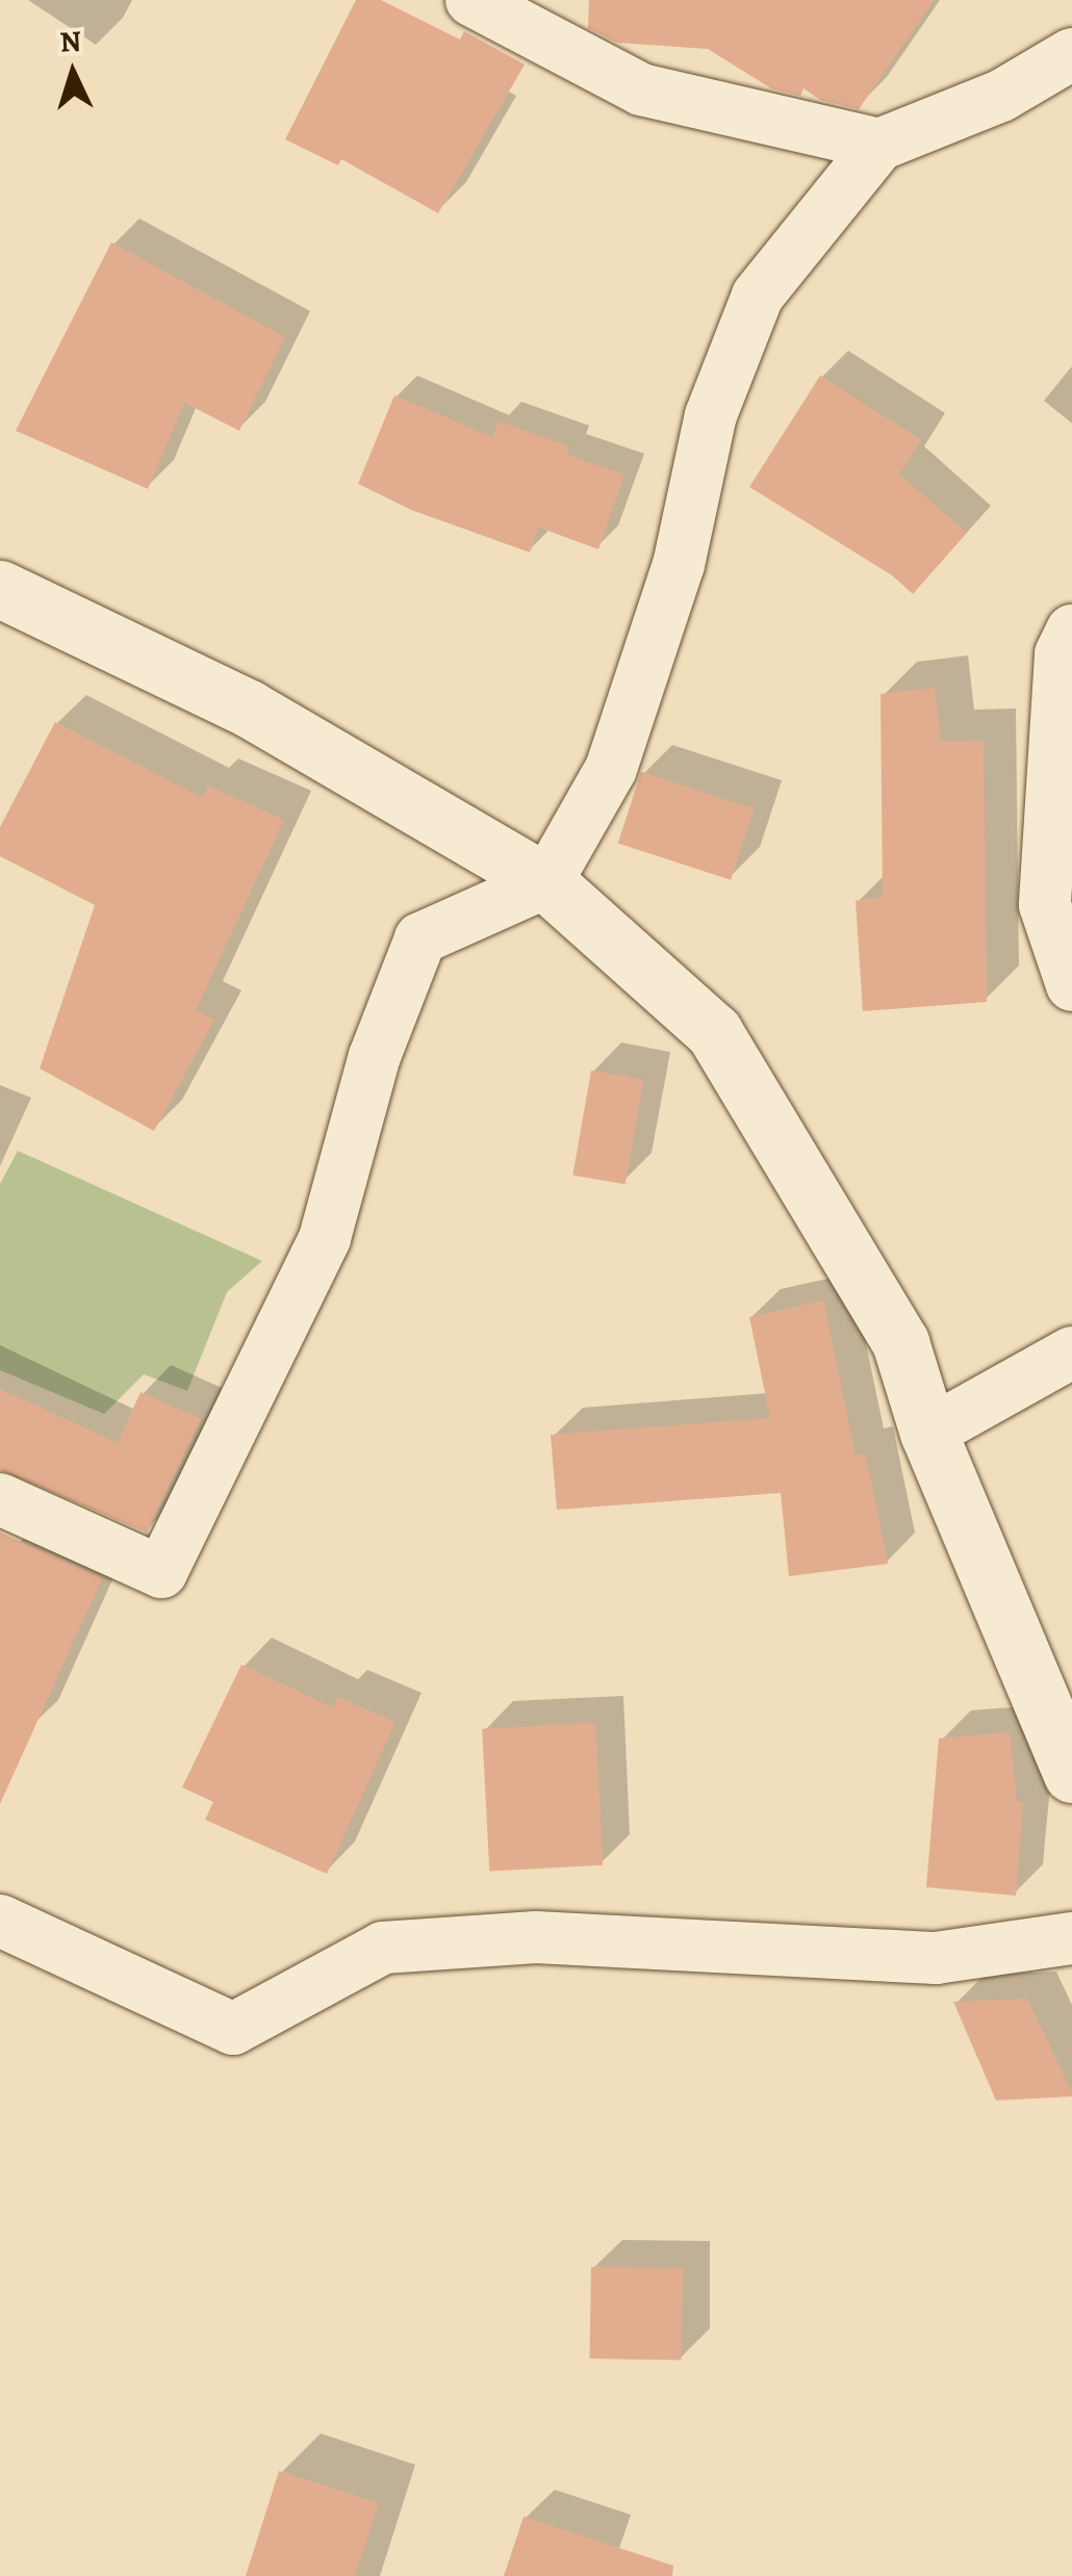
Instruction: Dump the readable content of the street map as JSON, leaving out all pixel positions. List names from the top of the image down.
{
  "north": "top"
}
